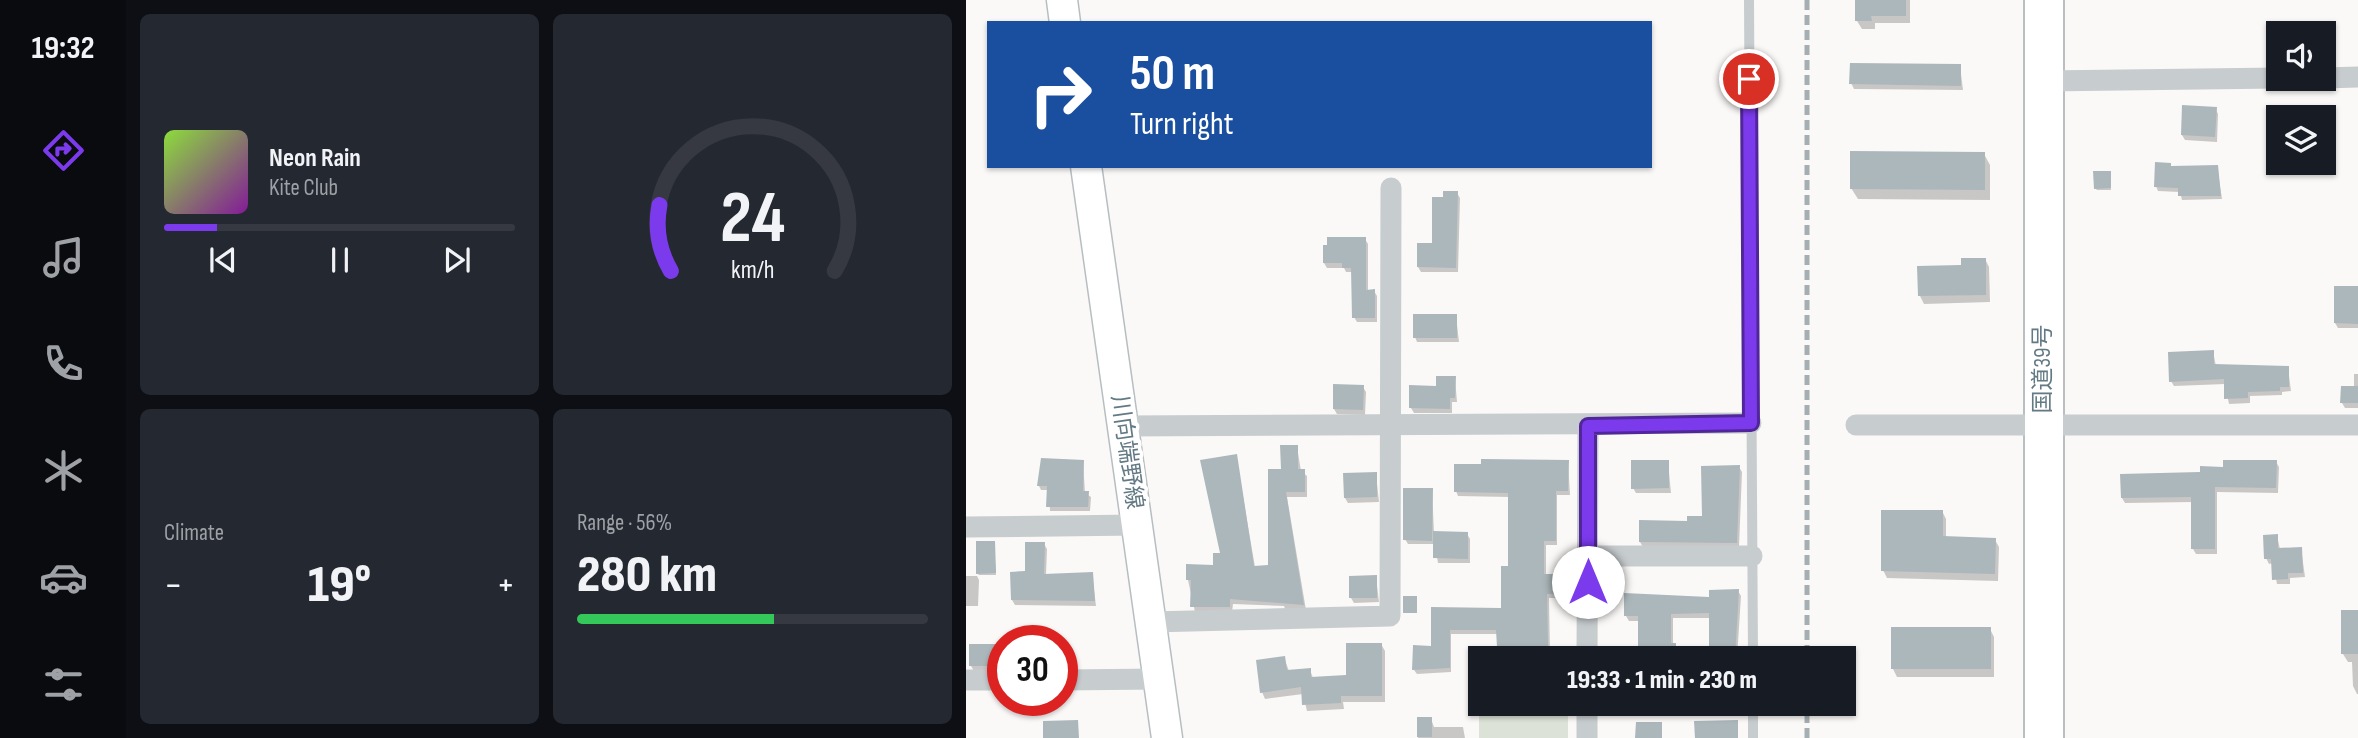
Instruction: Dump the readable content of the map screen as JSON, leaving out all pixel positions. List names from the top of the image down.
{
  "streets": {
    "highway": ["国道39号"],
    "main road": ["川向端野線"]
  },
  "page": {
    "tabs": "19:32",
    "turn": ["50 m", "Turn right"],
    "song": ["Neon Rain", "Kite Club"],
    "tile": [
      "Climate",
      ["Range · 56%", "280 km"]
    ],
    "heat": ["−", "19°", "+"],
    "limit": "30",
    "trip": "19:33 · 1 min · 230 m",
    "gauge": ["24", "km/h"]
  }
}
